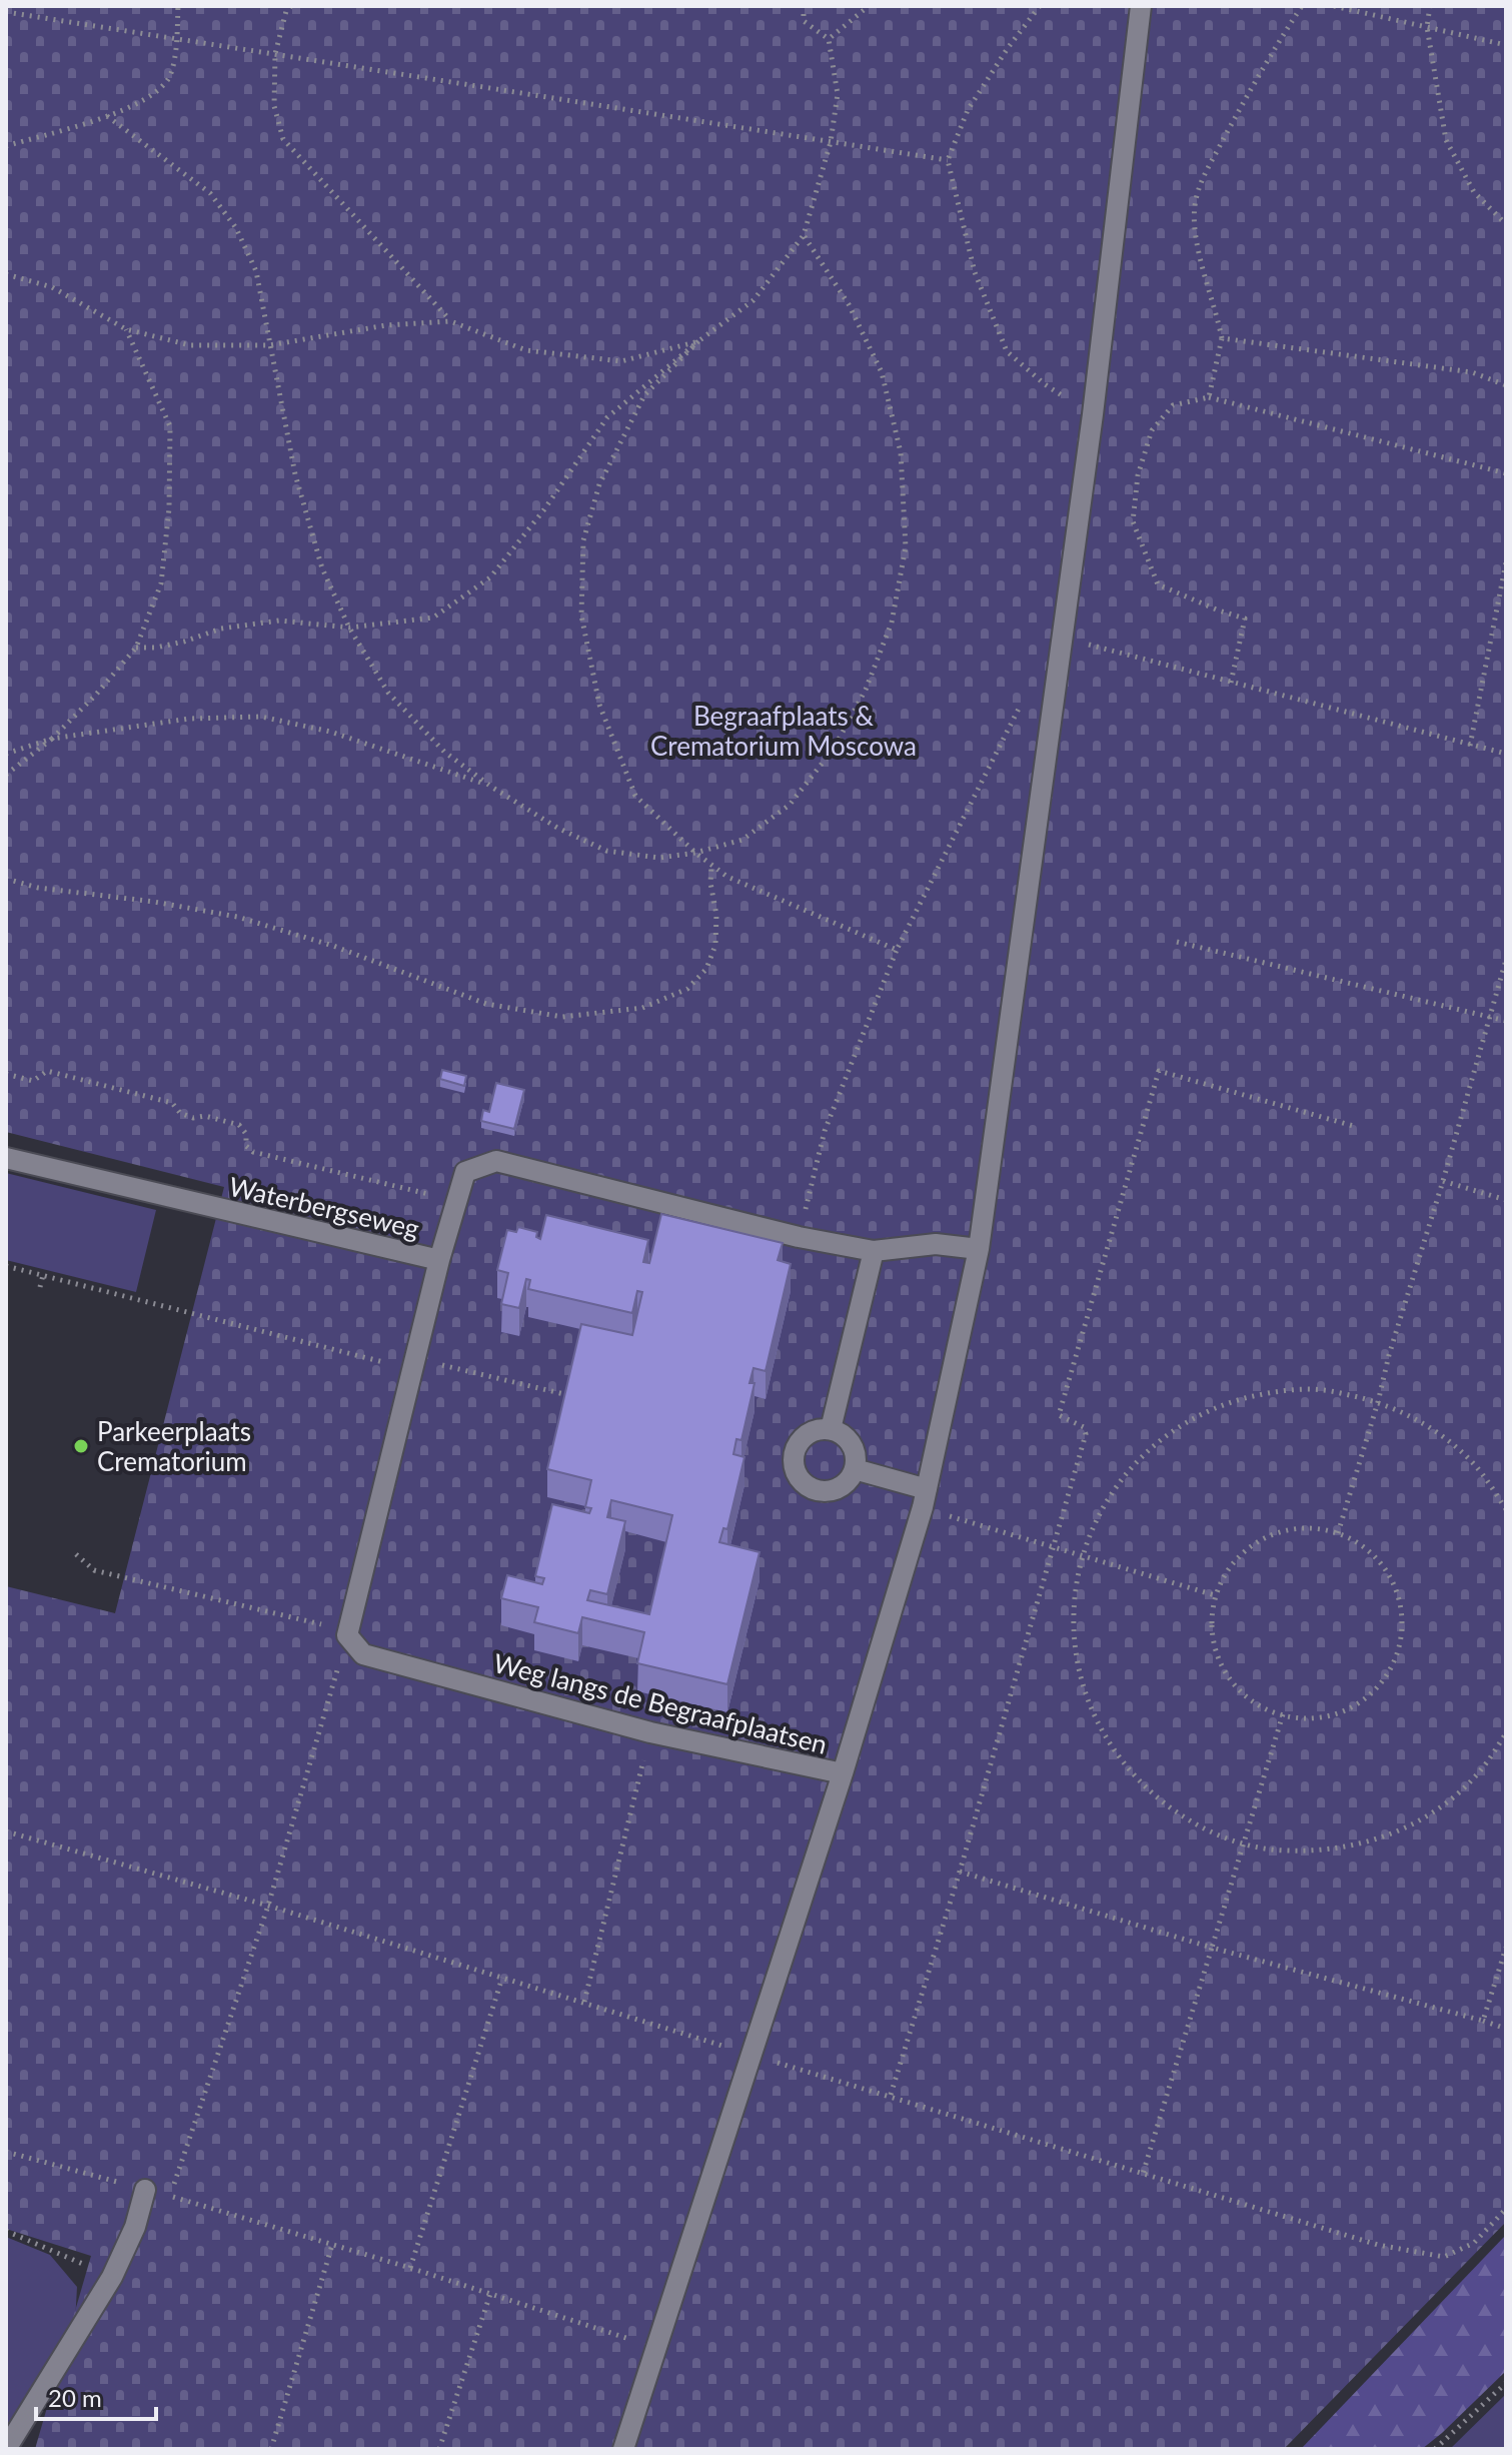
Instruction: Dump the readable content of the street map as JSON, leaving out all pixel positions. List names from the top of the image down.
{
  "streets": {
    "lane": ["Waterbergseweg", "Weg langs de Begraafplaatsen"]
  },
  "parks": ["Begraafplaats & Crematorium Moscowa"],
  "places": ["Parkeerplaats Crematorium"],
  "scale_bar": "20 m"
}
